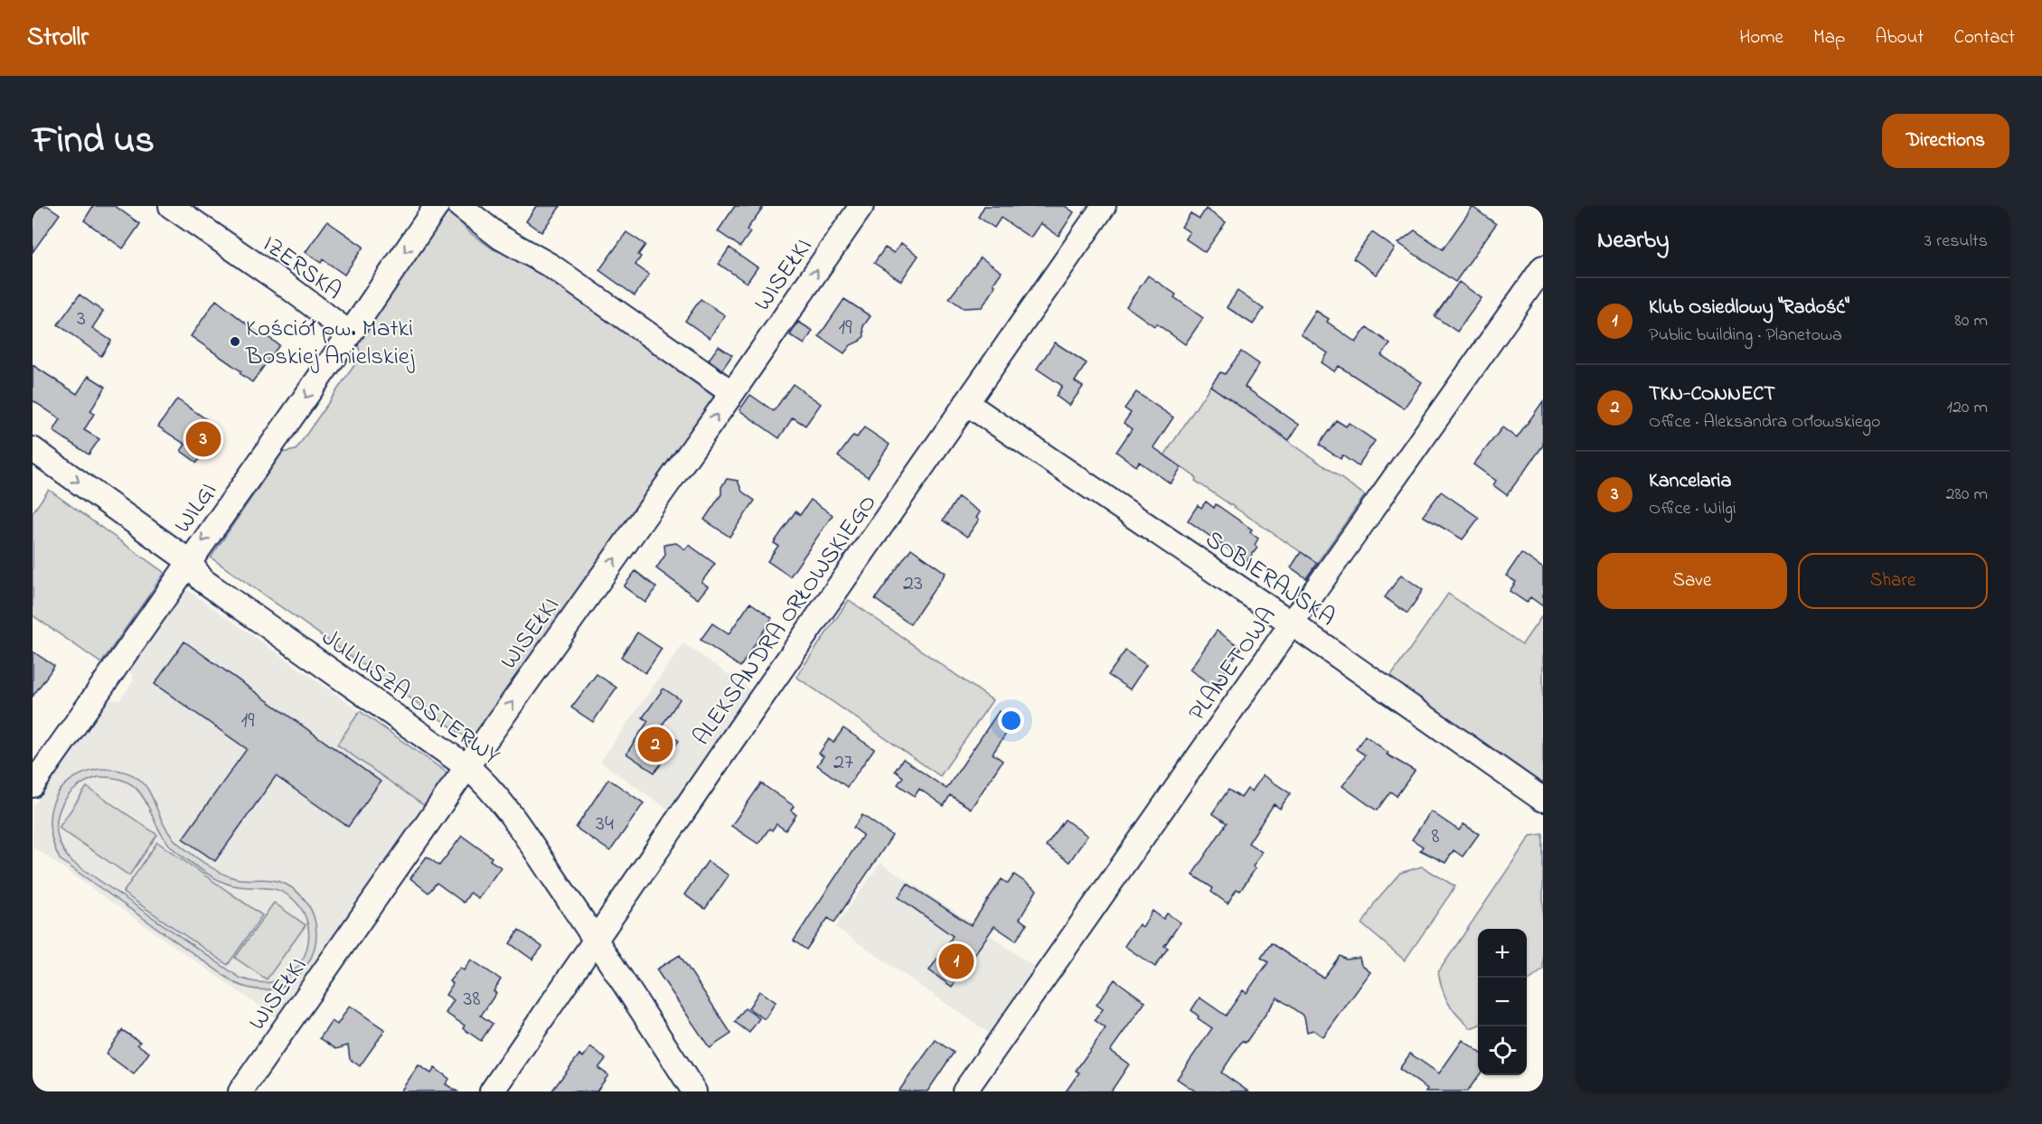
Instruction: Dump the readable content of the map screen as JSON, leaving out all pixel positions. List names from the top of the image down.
{
  "streets": {
    "street": [
      "IZERSKA",
      "WISEŁKI",
      "WILGI",
      "SOBIERAJSKA",
      "ALEKSANDRA ORŁOWSKIEGO",
      "PLANETOWA",
      "JULIUSZA OSTERWY"
    ]
  },
  "crossings": [
    ["IZERSKA", "WILGI"],
    ["WISEŁKI", "JULIUSZA OSTERWY"],
    ["WILGI", "JULIUSZA OSTERWY"],
    ["SOBIERAJSKA", "ALEKSANDRA ORŁOWSKIEGO"],
    ["SOBIERAJSKA", "PLANETOWA"],
    ["ALEKSANDRA ORŁOWSKIEGO", "JULIUSZA OSTERWY"]
  ],
  "one_way": ["WISEŁKI", "WILGI"],
  "places": ["Kościół pw. Matki Boskiej Anielskiej"],
  "house_numbers": [
    "3",
    "19",
    "23",
    "19",
    "27",
    "34",
    "8",
    "38"
  ],
  "page": {
    "header": "Strollr",
    "nav": [
      "Home",
      "Map",
      "About",
      "Contact"
    ],
    "title": "Find us",
    "buttons": [
      "Directions",
      ["Save", "Share"]
    ],
    "heading": ["Nearby", "3 results"],
    "list": [
      {
        "mark": "1",
        "name": "Klub Osiedlowy \"Radość\"",
        "note": "Public building · Planetowa",
        "value": "80 m"
      },
      {
        "mark": "2",
        "name": "TKN-CONNECT",
        "note": "Office · Aleksandra Orłowskiego",
        "value": "120 m"
      },
      {
        "mark": "3",
        "name": "Kancelaria",
        "note": "Office · Wilgi",
        "value": "280 m"
      }
    ],
    "pins": ["3", "2", "1"],
    "map_buttons": ["+", "−"]
  }
}
